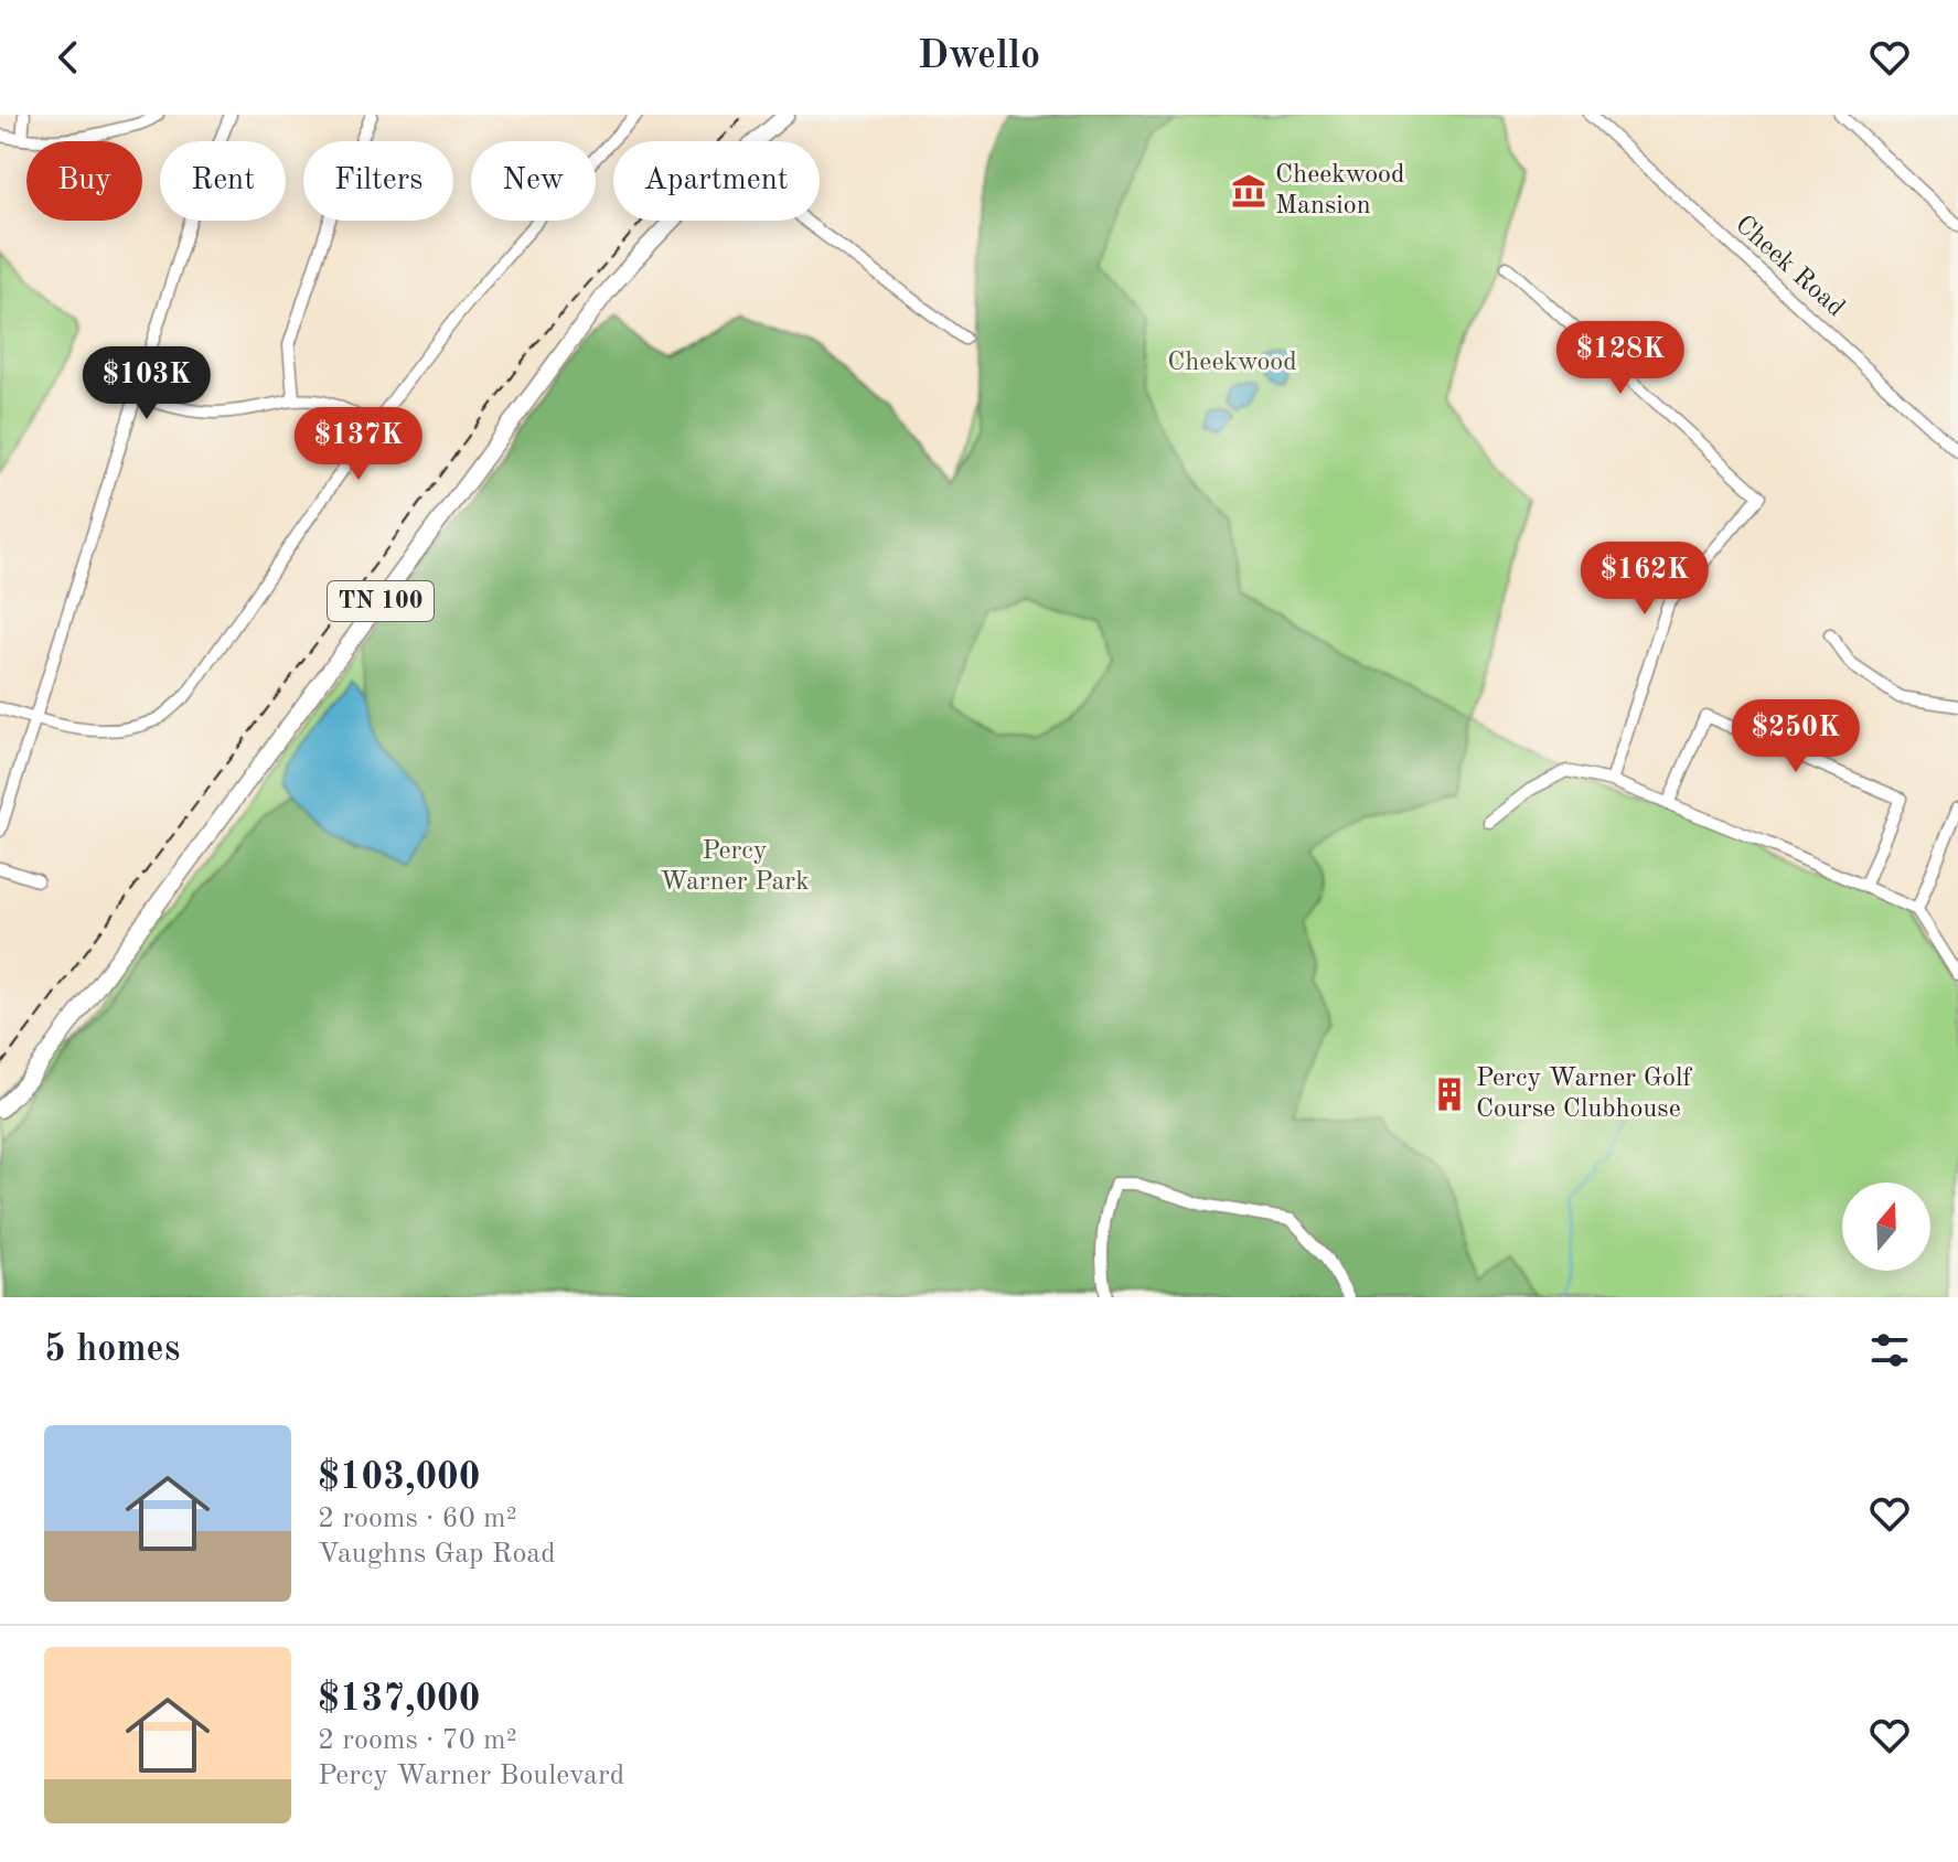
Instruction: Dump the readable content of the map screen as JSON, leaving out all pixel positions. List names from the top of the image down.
{
  "streets": {
    "main road": ["TN 100"],
    "street": ["Cheek Road"]
  },
  "parks": ["Cheekwood", "Percy Warner Park"],
  "places": {
    "museum": ["Cheekwood Mansion"],
    "building": ["Percy Warner Golf Course Clubhouse"]
  },
  "north": "top",
  "page": {
    "header": "Dwello",
    "chip": [
      "Buy",
      "Rent",
      "Filters",
      "New",
      "Apartment"
    ],
    "price": [
      "$128K",
      "$103K",
      "$137K",
      "$162K",
      "$250K"
    ],
    "heading": "5 homes",
    "list": [
      {
        "name": "$103,000",
        "note": "2 rooms · 60 m² · Vaughns Gap Road"
      },
      {
        "name": "$137,000",
        "note": "2 rooms · 70 m² · Percy Warner Boulevard"
      }
    ]
  }
}
